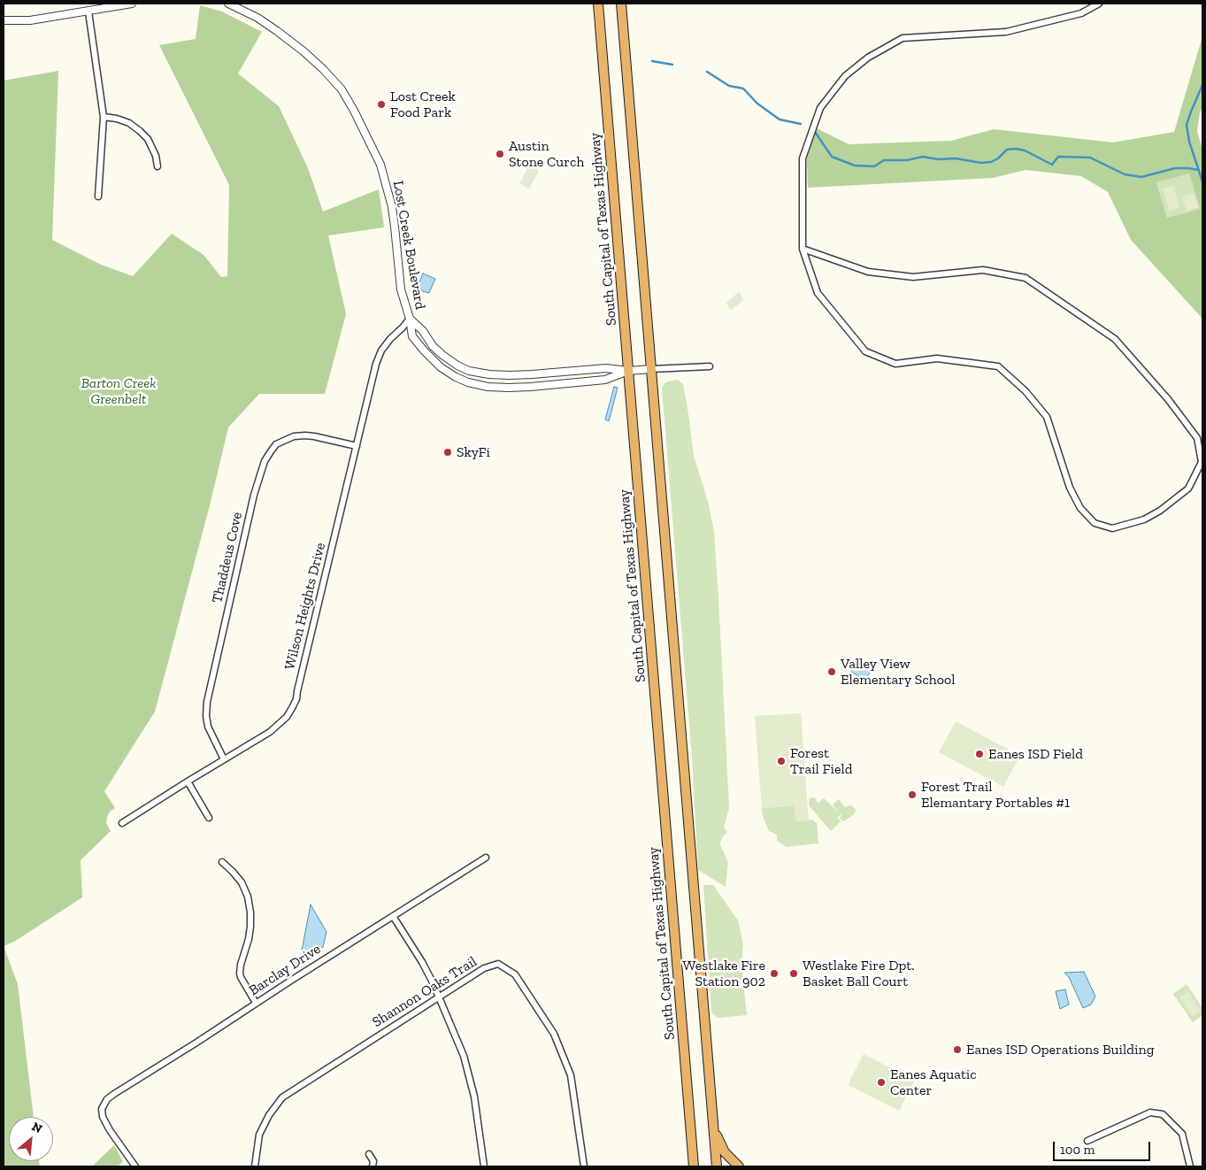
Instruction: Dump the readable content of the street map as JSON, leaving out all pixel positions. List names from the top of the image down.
{
  "streets": {
    "highway": ["South Capital of Texas Highway"],
    "street": [
      "Lost Creek Boulevard",
      "Thaddeus Cove",
      "Wilson Heights Drive",
      "Barclay Drive",
      "Shannon Oaks Trail"
    ]
  },
  "crossings": [
    ["South Capital of Texas Highway", "Lost Creek Boulevard"],
    ["Lost Creek Boulevard", "Wilson Heights Drive"],
    ["Thaddeus Cove", "Wilson Heights Drive"]
  ],
  "parks": ["Barton Creek Greenbelt"],
  "places": [
    "Lost Creek Food Park",
    "Austin Stone Curch",
    "SkyFi",
    "Valley View Elementary School",
    "Eanes ISD Field",
    "Forest Trail Field",
    "Forest Trail Elemantary Portables #1",
    "Westlake Fire Station 902",
    "Westlake Fire Dpt. Basket Ball Court",
    "Eanes ISD Operations Building",
    "Eanes Aquatic Center"
  ],
  "scale_bar": "100 m",
  "north": "top right"
}
